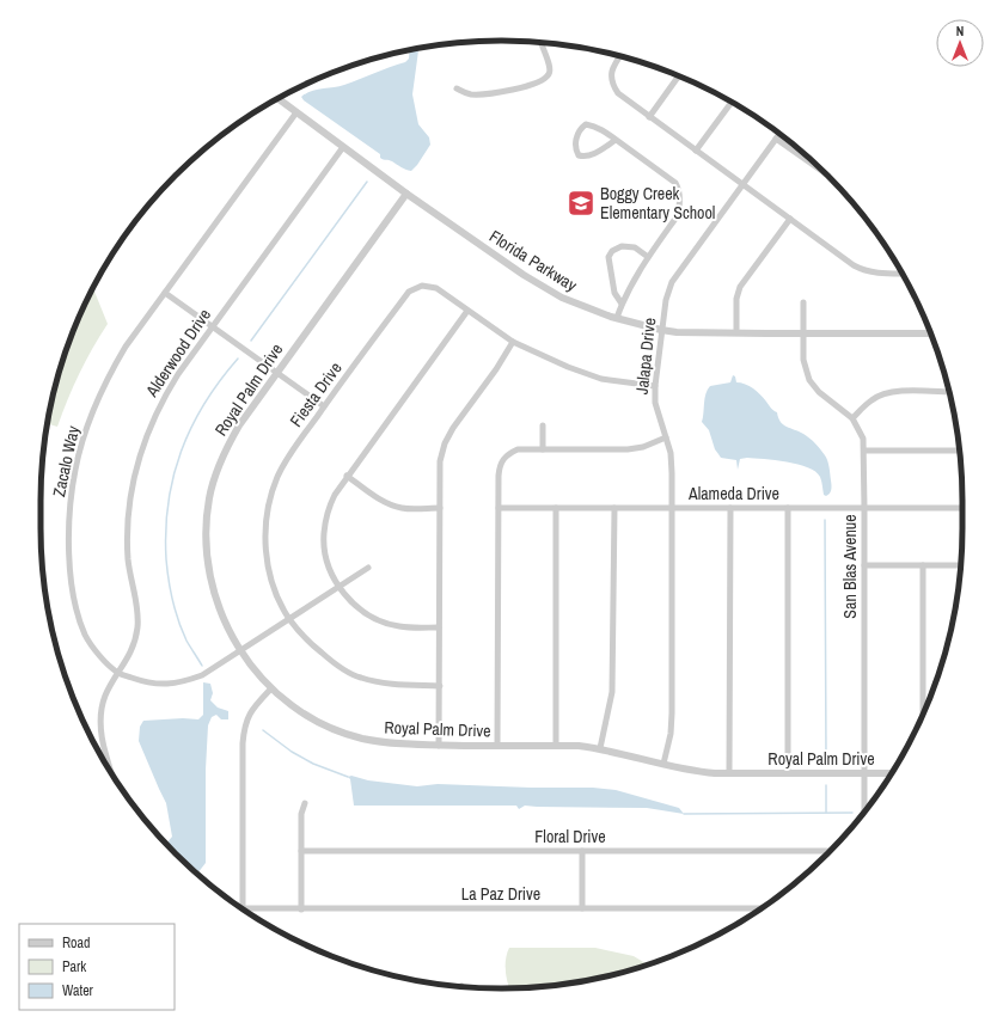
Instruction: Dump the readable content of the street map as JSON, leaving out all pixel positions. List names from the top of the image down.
{
  "streets": {
    "street": [
      "Florida Parkway",
      "Alderwood Drive",
      "Jalapa Drive",
      "Royal Palm Drive",
      "Fiesta Drive",
      "Zacalo Way",
      "Alameda Drive",
      "San Blas Avenue",
      "Floral Drive",
      "La Paz Drive"
    ]
  },
  "crossings": [
    ["Florida Parkway", "Alderwood Drive"],
    ["Florida Parkway", "Jalapa Drive"],
    ["Florida Parkway", "Royal Palm Drive"],
    ["Florida Parkway", "Zacalo Way"],
    ["Florida Parkway", "San Blas Avenue"],
    ["Alderwood Drive", "Zacalo Way"],
    ["Jalapa Drive", "Royal Palm Drive"],
    ["Jalapa Drive", "Fiesta Drive"],
    ["Jalapa Drive", "Alameda Drive"],
    ["Royal Palm Drive", "Zacalo Way"],
    ["Royal Palm Drive", "San Blas Avenue"],
    ["Fiesta Drive", "Zacalo Way"],
    ["Alameda Drive", "San Blas Avenue"]
  ],
  "places": {
    "school or university": ["Boggy Creek Elementary School"]
  },
  "legend": ["Road", "Park", "Water"],
  "north": "top"
}
